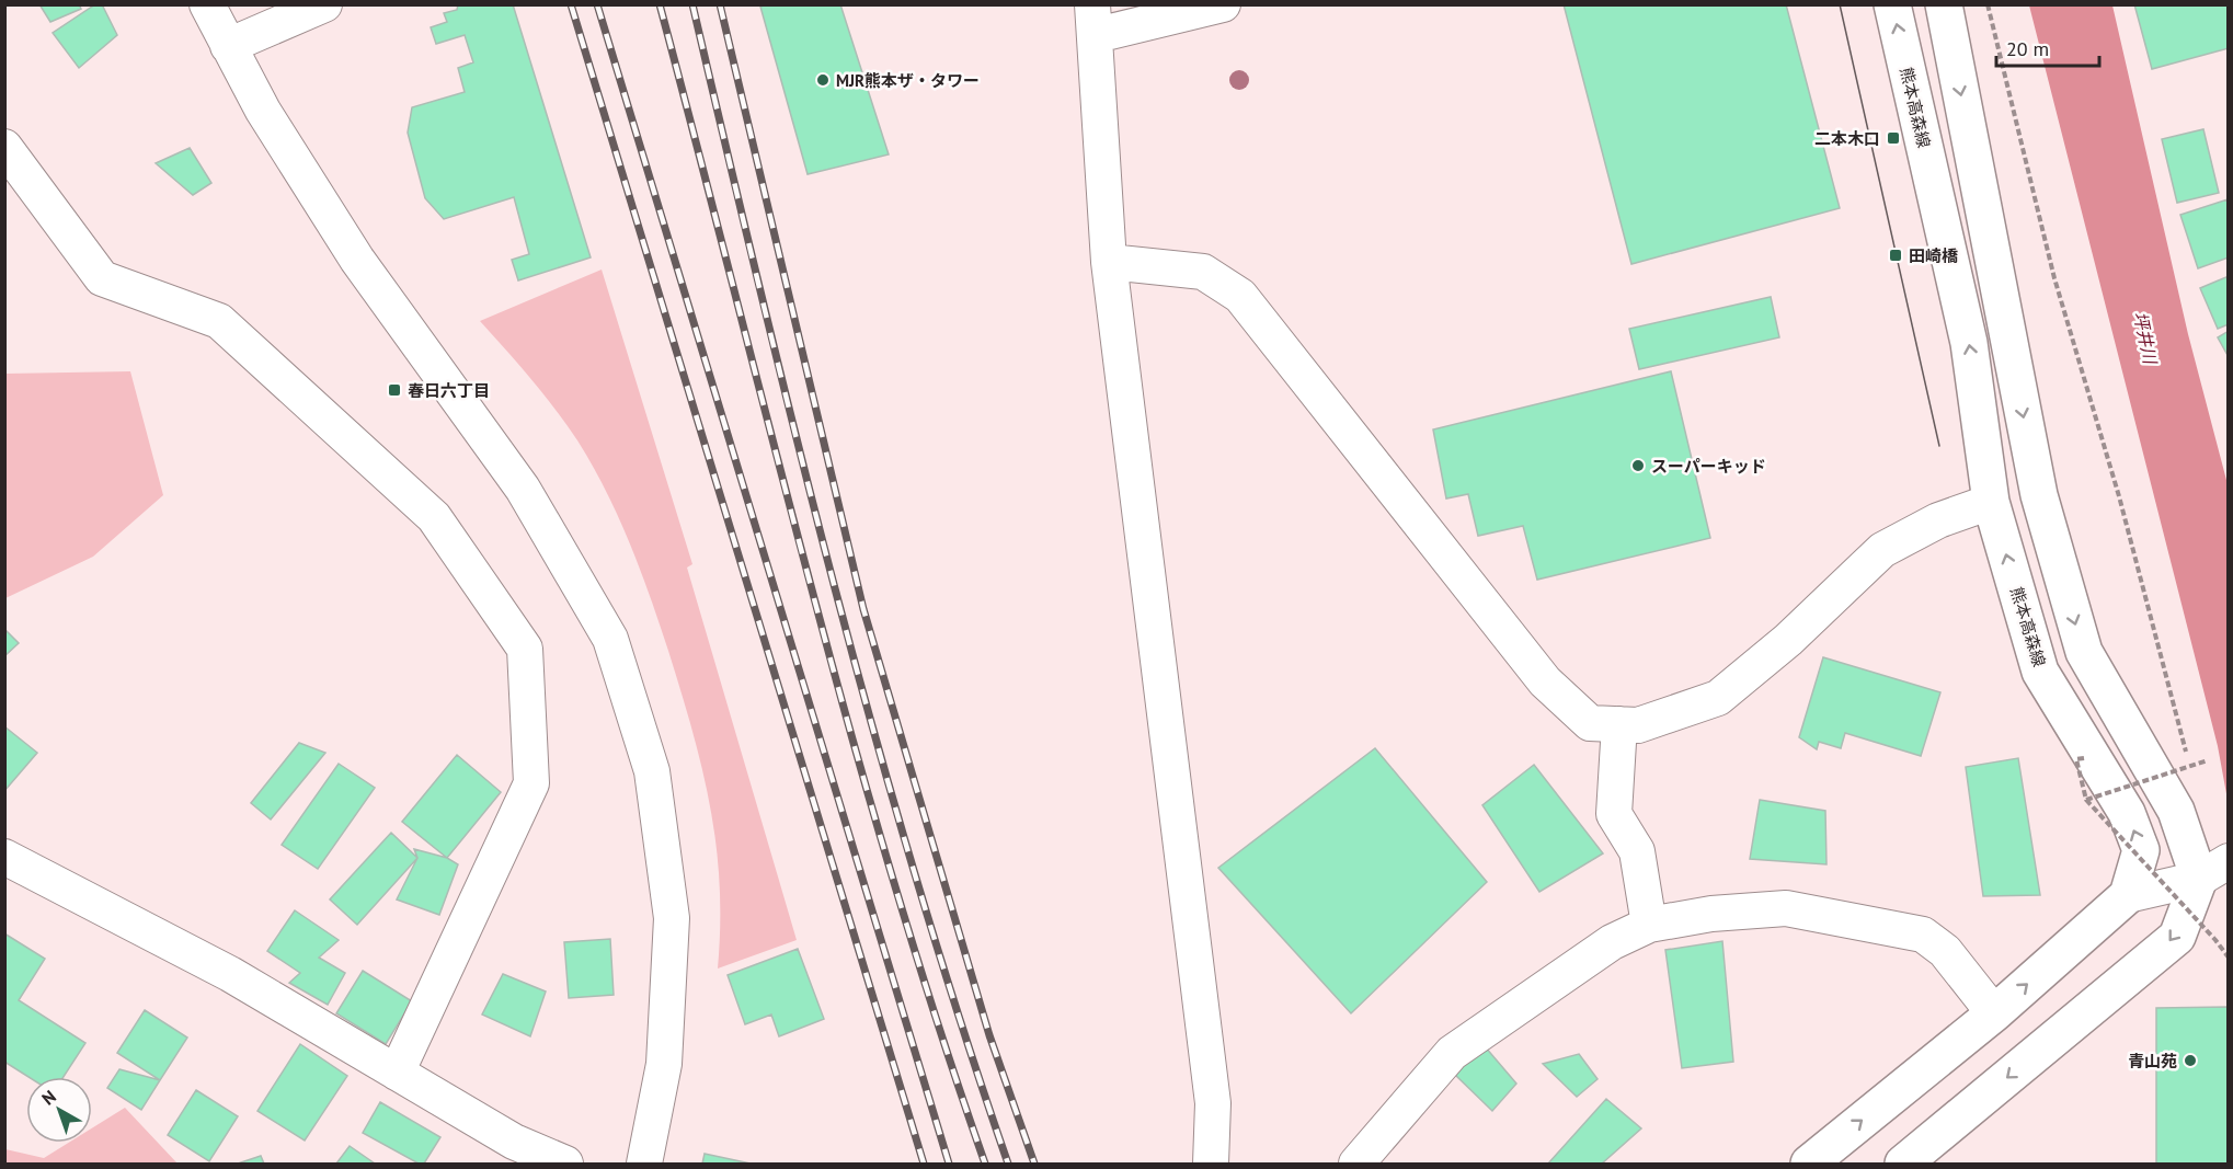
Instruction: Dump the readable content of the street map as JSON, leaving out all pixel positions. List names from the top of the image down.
{
  "streets": {
    "main road": ["熊本高森線"]
  },
  "water": ["坪井川"],
  "places": {
    "other": ["MJR熊本ザ・タワー", "スーパーキッド", "青山苑"],
    "transit": ["二本木口", "田崎橋", "春日六丁目"]
  },
  "scale_bar": "20 m",
  "north": "top left"
}
